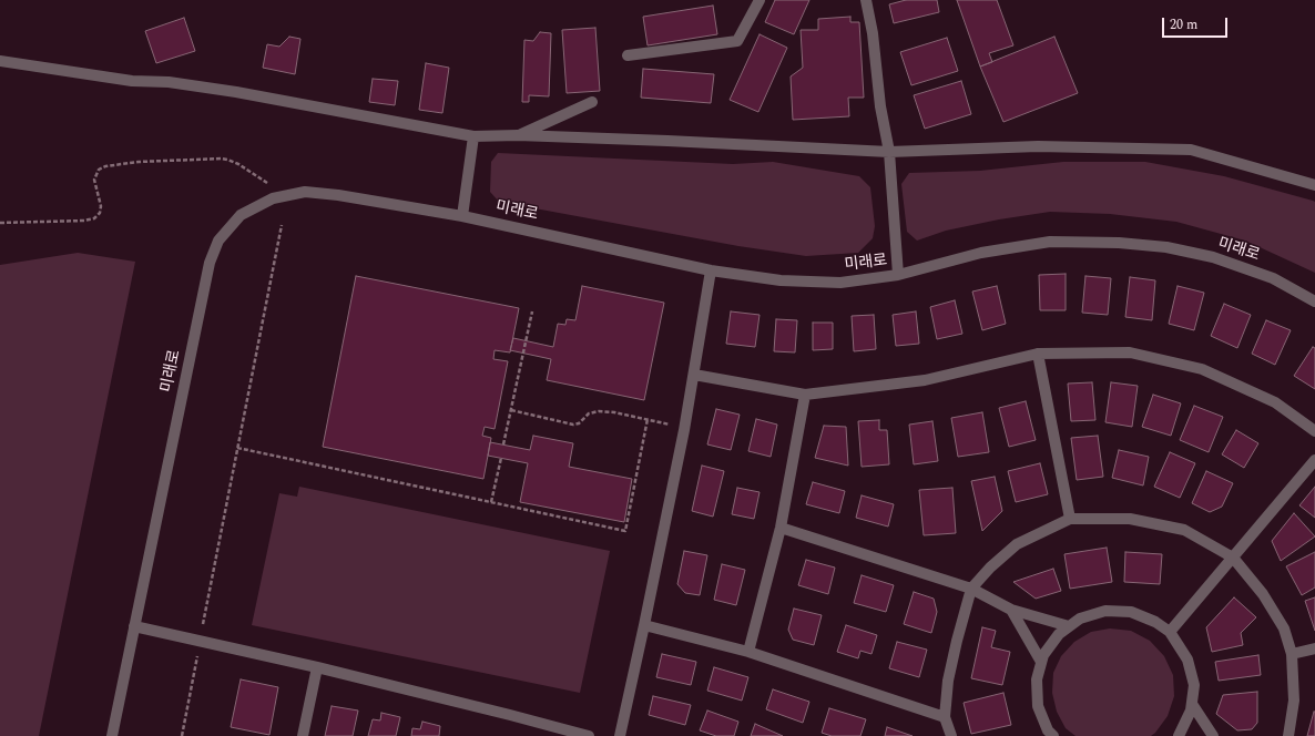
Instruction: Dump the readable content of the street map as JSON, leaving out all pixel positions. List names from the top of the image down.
{
  "streets": {
    "street": ["미래로"]
  },
  "scale_bar": "20 m"
}
